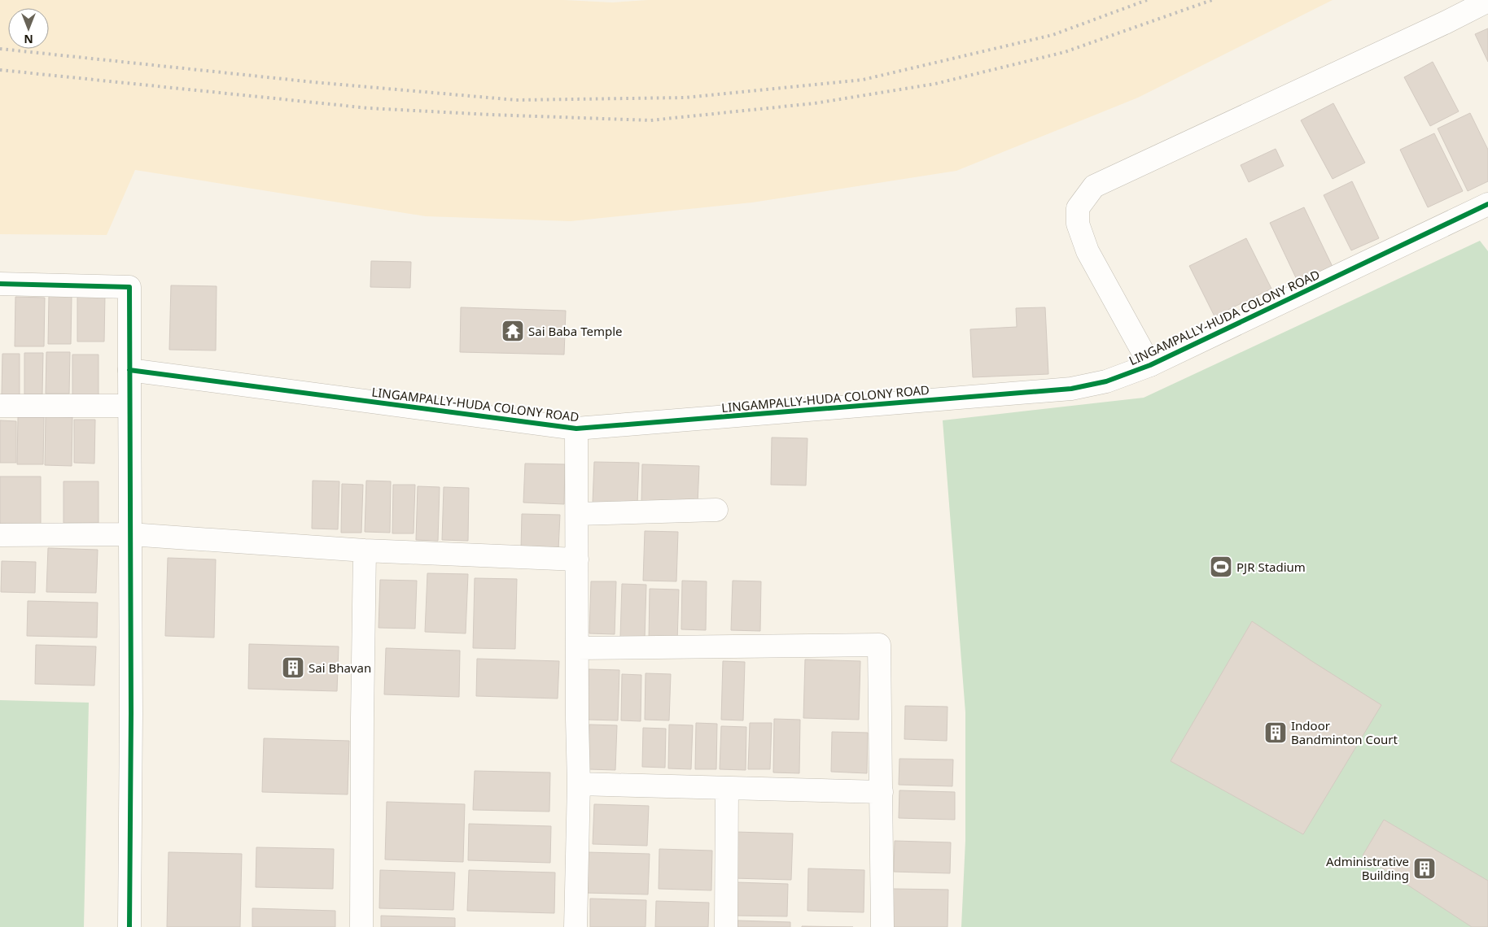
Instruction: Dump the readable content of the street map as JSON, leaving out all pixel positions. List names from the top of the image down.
{
  "streets": {
    "street": ["LINGAMPALLY-HUDA COLONY ROAD"]
  },
  "places": {
    "temple": ["Sai Baba Temple"],
    "sports": ["PJR Stadium"],
    "building": ["Sai Bhavan", "Indoor Bandminton Court", "Administrative Building"]
  },
  "north": "bottom"
}
